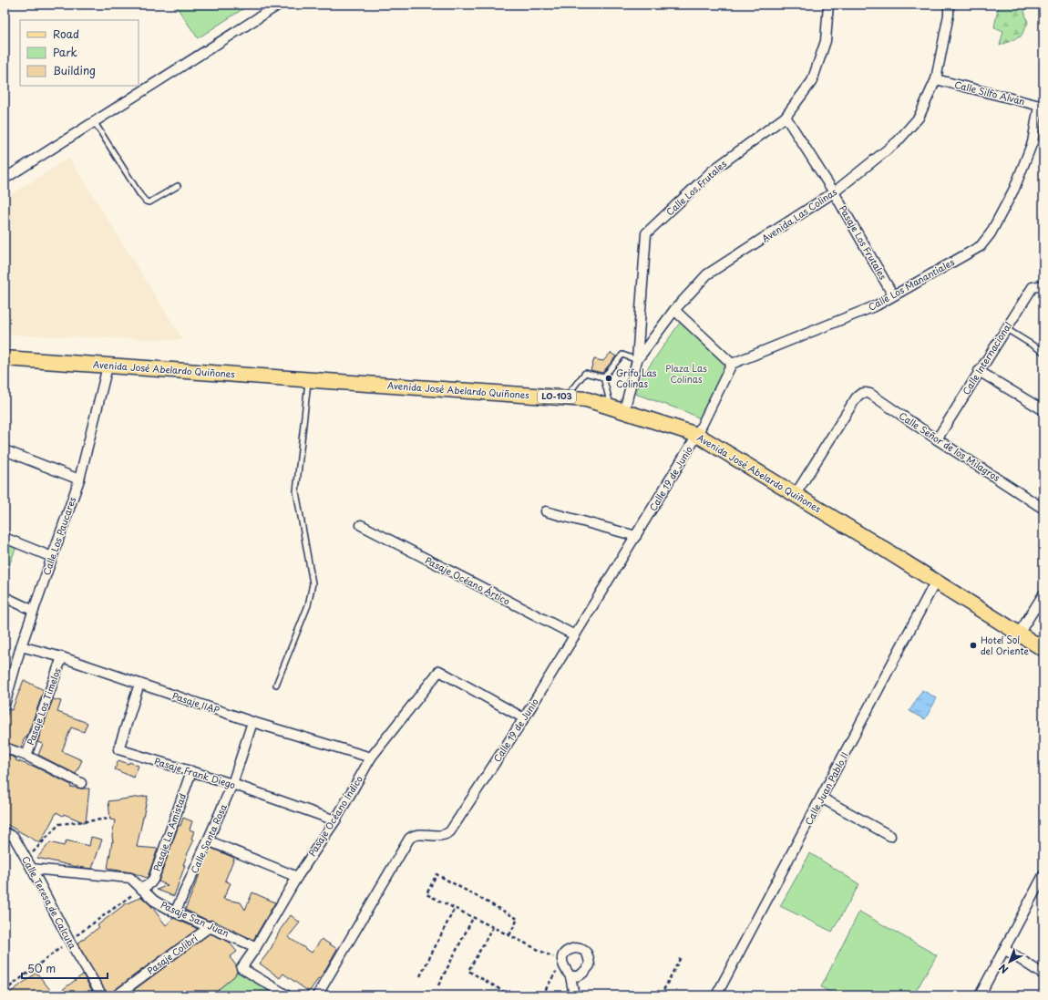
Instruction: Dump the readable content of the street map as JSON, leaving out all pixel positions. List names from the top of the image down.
{
  "streets": {
    "main road": ["Avenida José Abelardo Quiñones", "LO-103"],
    "street": [
      "Calle Silfo Alván",
      "Calle Los Frutales",
      "Avenida Las Colinas",
      "Pasaje Los Frutales",
      "Calle Los Manantiales",
      "Calle Internacional",
      "Calle Señor de los Milagros",
      "Calle 19 de Junio",
      "Calle Los Paucares",
      "Pasaje Océano Ártico",
      "Pasaje IIAP",
      "Pasaje Los Timelos",
      "Pasaje Frank Diego",
      "Calle Juan Pablo II",
      "Pasaje Océano Índico",
      "Pasaje La Amistad",
      "Calle Santa Rosa",
      "Calle Teresa de Calcuta",
      "Pasaje San Juan",
      "Pasaje Colibrí"
    ]
  },
  "crossings": [
    ["Calle Silfo Alván", "Avenida Las Colinas"],
    ["Calle Silfo Alván", "Calle Los Manantiales"],
    ["Calle Los Frutales", "Avenida Las Colinas"],
    ["Calle Los Frutales", "Pasaje Los Frutales"],
    ["Avenida Las Colinas", "Pasaje Los Frutales"],
    ["Avenida Las Colinas", "Avenida José Abelardo Quiñones"],
    ["Pasaje Los Frutales", "Calle Los Manantiales"],
    ["Calle Internacional", "Calle Señor de los Milagros"],
    ["Avenida José Abelardo Quiñones", "Calle Señor de los Milagros"],
    ["Avenida José Abelardo Quiñones", "Calle 19 de Junio"],
    ["Avenida José Abelardo Quiñones", "Calle Los Paucares"],
    ["Avenida José Abelardo Quiñones", "Calle Juan Pablo II"],
    ["Calle 19 de Junio", "Pasaje Océano Ártico"],
    ["Calle 19 de Junio", "Pasaje Océano Índico"],
    ["Calle Los Paucares", "Pasaje IIAP"],
    ["Pasaje IIAP", "Pasaje Los Timelos"],
    ["Pasaje IIAP", "Pasaje Frank Diego"],
    ["Pasaje IIAP", "Pasaje Océano Índico"],
    ["Pasaje IIAP", "Calle Santa Rosa"],
    ["Pasaje Frank Diego", "Pasaje Océano Índico"],
    ["Pasaje Frank Diego", "Pasaje La Amistad"],
    ["Pasaje Frank Diego", "Calle Santa Rosa"],
    ["Pasaje Océano Índico", "Pasaje San Juan"],
    ["Pasaje La Amistad", "Pasaje San Juan"],
    ["Calle Santa Rosa", "Pasaje San Juan"],
    ["Calle Teresa de Calcuta", "Pasaje San Juan"],
    ["Pasaje San Juan", "Pasaje Colibrí"]
  ],
  "parks": ["Plaza Las Colinas"],
  "places": ["Grifo Las Colinas", "Hotel Sol del Oriente"],
  "legend": ["Road", "Park", "Building"],
  "scale_bar": "50 m",
  "north": "bottom left"
}
